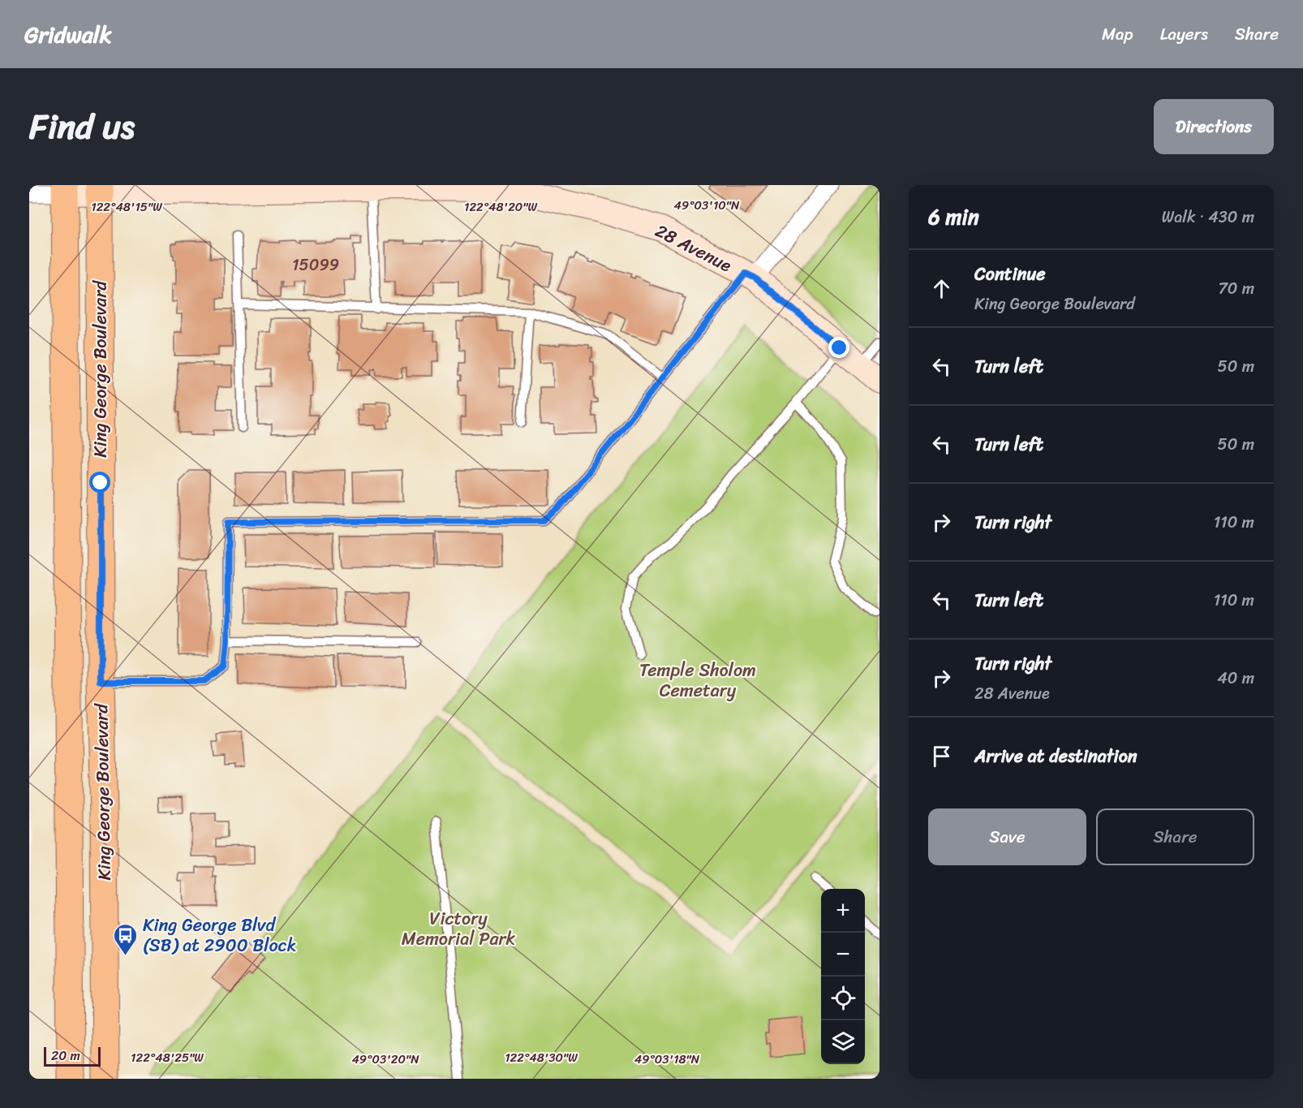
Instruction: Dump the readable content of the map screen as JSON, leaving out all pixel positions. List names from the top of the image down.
{
  "streets": {
    "main road": ["King George Boulevard"],
    "street": ["28 Avenue"]
  },
  "crossings": [
    ["28 Avenue", "King George Boulevard"]
  ],
  "parks": ["Temple Sholom Cemetary", "Victory Memorial Park"],
  "places": {
    "bus stop": ["King George Blvd (SB) at 2900 Block"]
  },
  "house_numbers": ["15099"],
  "scale_bar": "20 m",
  "page": {
    "header": "Gridwalk",
    "nav": ["Map", "Layers", "Share"],
    "title": "Find us",
    "buttons": [
      "Directions",
      ["Save", "Share"]
    ],
    "heading": ["6 min", "Walk · 430 m"],
    "list": [
      ["Continue", "King George Boulevard", "70 m"],
      ["Turn left", "50 m"],
      ["Turn left", "50 m"],
      ["Turn right", "110 m"],
      ["Turn left", "110 m"],
      ["Turn right", "28 Avenue", "40 m"],
      "Arrive at destination"
    ],
    "map_buttons": ["+", "−"],
    "scale": "20 m"
  },
  "coordinates": [
    "49°03'10\"N",
    "122°48'15\"W",
    "122°48'20\"W",
    "122°48'25\"W",
    "122°48'30\"W",
    "49°03'20\"N",
    "49°03'18\"N"
  ]
}
